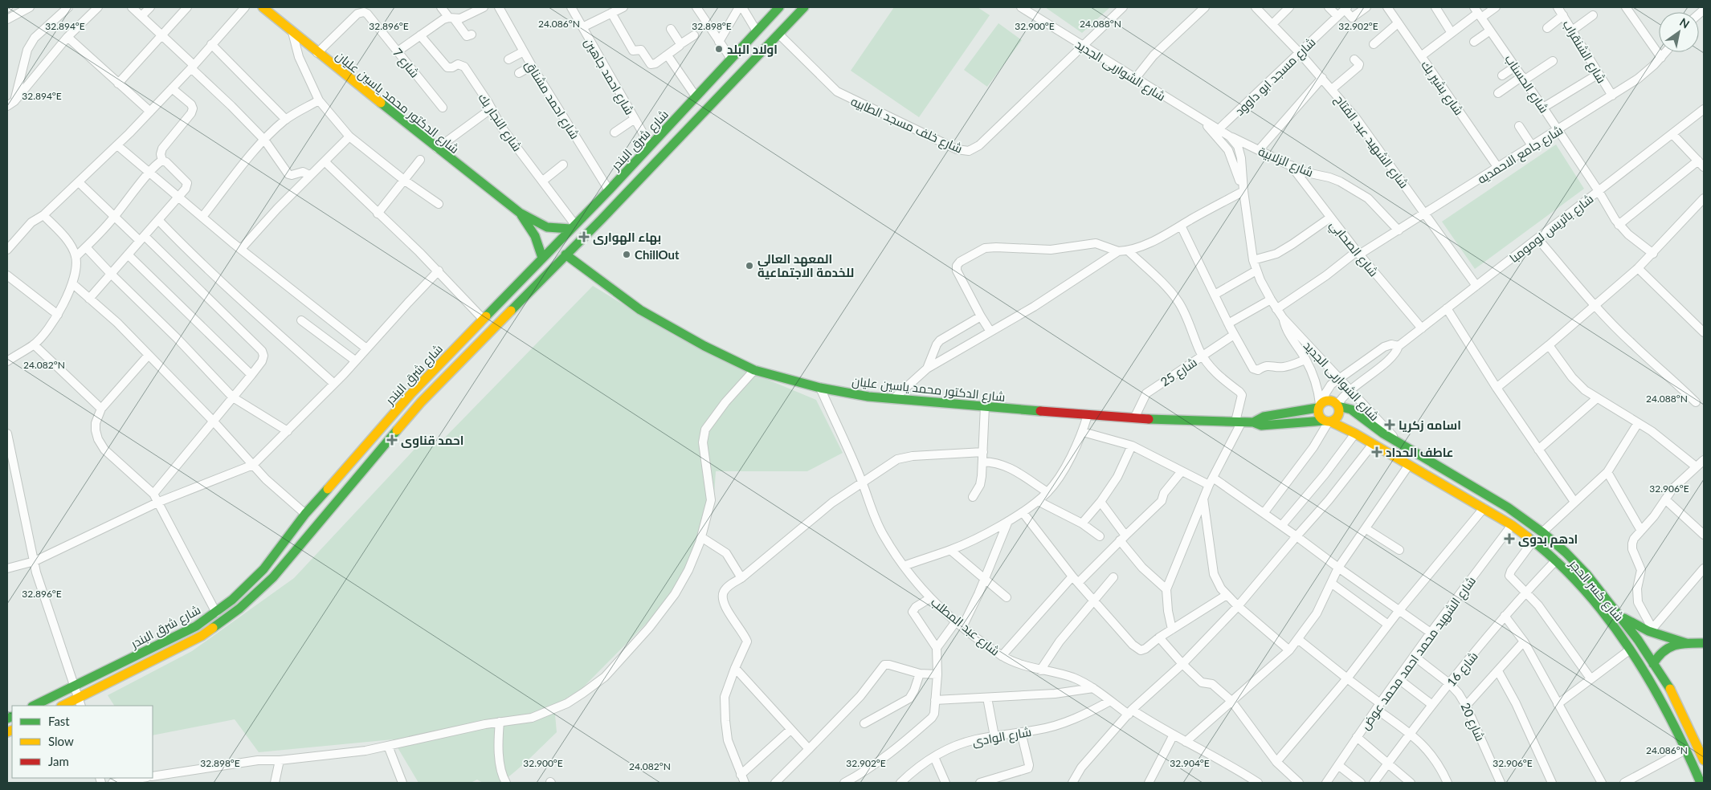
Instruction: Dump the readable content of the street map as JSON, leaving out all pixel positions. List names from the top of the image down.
{
  "streets": {
    "main road": ["شارع الدكتور محمد ياسين عليان", "شارع شرق البندر", "شارع كسر الحجر"],
    "street": [
      "شارع الشنقراب",
      "شارع 7",
      "شارع الشواربى الجديد",
      "شارع احمد جاهين",
      "شارع مسجد ابو داوود",
      "شارع الحسناب",
      "شارع بشير بك",
      "شارع احمد مشناق",
      "شارع النجار بك",
      "شارع خلف مسجد الطابيه",
      "شارع الشهيد عبد الفتاح",
      "شارع جامع الاحمديه",
      "شارع الزلابية",
      "شارع باتريس لومومبا",
      "شارع الصحابي",
      "شارع 25",
      "شارع عبد المطلب",
      "شارع الشهيد محمد احمد محمد عوض",
      "شارع 16",
      "شارع 20",
      "شارع الوادى"
    ]
  },
  "crossings": [
    ["شارع الشنقراب", "شارع جامع الاحمديه"],
    ["شارع 7", "شارع الدكتور محمد ياسين عليان"],
    ["شارع الشواربى الجديد", "شارع مسجد ابو داوود"],
    ["شارع الشواربى الجديد", "شارع الدكتور محمد ياسين عليان"],
    ["شارع الشواربى الجديد", "شارع خلف مسجد الطابيه"],
    ["شارع الشواربى الجديد", "شارع جامع الاحمديه"],
    ["شارع الشواربى الجديد", "شارع الزلابية"],
    ["شارع الشواربى الجديد", "شارع باتريس لومومبا"],
    ["شارع الشواربى الجديد", "شارع كسر الحجر"],
    ["شارع احمد جاهين", "شارع شرق البندر"],
    ["شارع مسجد ابو داوود", "شارع الشهيد عبد الفتاح"],
    ["شارع الحسناب", "شارع جامع الاحمديه"],
    ["شارع الحسناب", "شارع باتريس لومومبا"],
    ["شارع بشير بك", "شارع جامع الاحمديه"],
    ["شارع احمد مشناق", "شارع شرق البندر"],
    ["شارع الدكتور محمد ياسين عليان", "شارع النجار بك"],
    ["شارع الدكتور محمد ياسين عليان", "شارع شرق البندر"],
    ["شارع الدكتور محمد ياسين عليان", "شارع باتريس لومومبا"],
    ["شارع الدكتور محمد ياسين عليان", "شارع 25"],
    ["شارع الدكتور محمد ياسين عليان", "شارع كسر الحجر"],
    ["شارع الدكتور محمد ياسين عليان", "شارع عبد المطلب"],
    ["شارع النجار بك", "شارع شرق البندر"],
    ["شارع خلف مسجد الطابيه", "شارع شرق البندر"],
    ["شارع الشهيد عبد الفتاح", "شارع جامع الاحمديه"],
    ["شارع الشهيد عبد الفتاح", "شارع باتريس لومومبا"],
    ["شارع جامع الاحمديه", "شارع الزلابية"],
    ["شارع جامع الاحمديه", "شارع الصحابي"],
    ["شارع الزلابية", "شارع الصحابي"],
    ["شارع باتريس لومومبا", "شارع الصحابي"],
    ["شارع باتريس لومومبا", "شارع كسر الحجر"],
    ["شارع كسر الحجر", "شارع الشهيد محمد احمد محمد عوض"],
    ["شارع كسر الحجر", "شارع 16"],
    ["شارع عبد المطلب", "شارع الوادى"],
    ["شارع الشهيد محمد احمد محمد عوض", "شارع 20"],
    ["شارع 16", "شارع 20"]
  ],
  "places": {
    "other": ["اولاد البلد", "ChillOut", "المعهد العالى للخدمة الاجتماعية"],
    "health": [
      "بهاء الهوارى",
      "اسامه زكريا",
      "احمد قناوى",
      "عاطف الحداد",
      "ادهم بدوى"
    ]
  },
  "legend": ["Fast", "Slow", "Jam"],
  "north": "top right",
  "coordinates": [
    "24.086°N",
    "24.088°N",
    "32.894°E",
    "32.896°E",
    "32.898°E",
    "32.900°E",
    "32.902°E",
    "24.082°N",
    "32.906°E",
    "32.904°E"
  ]
}
